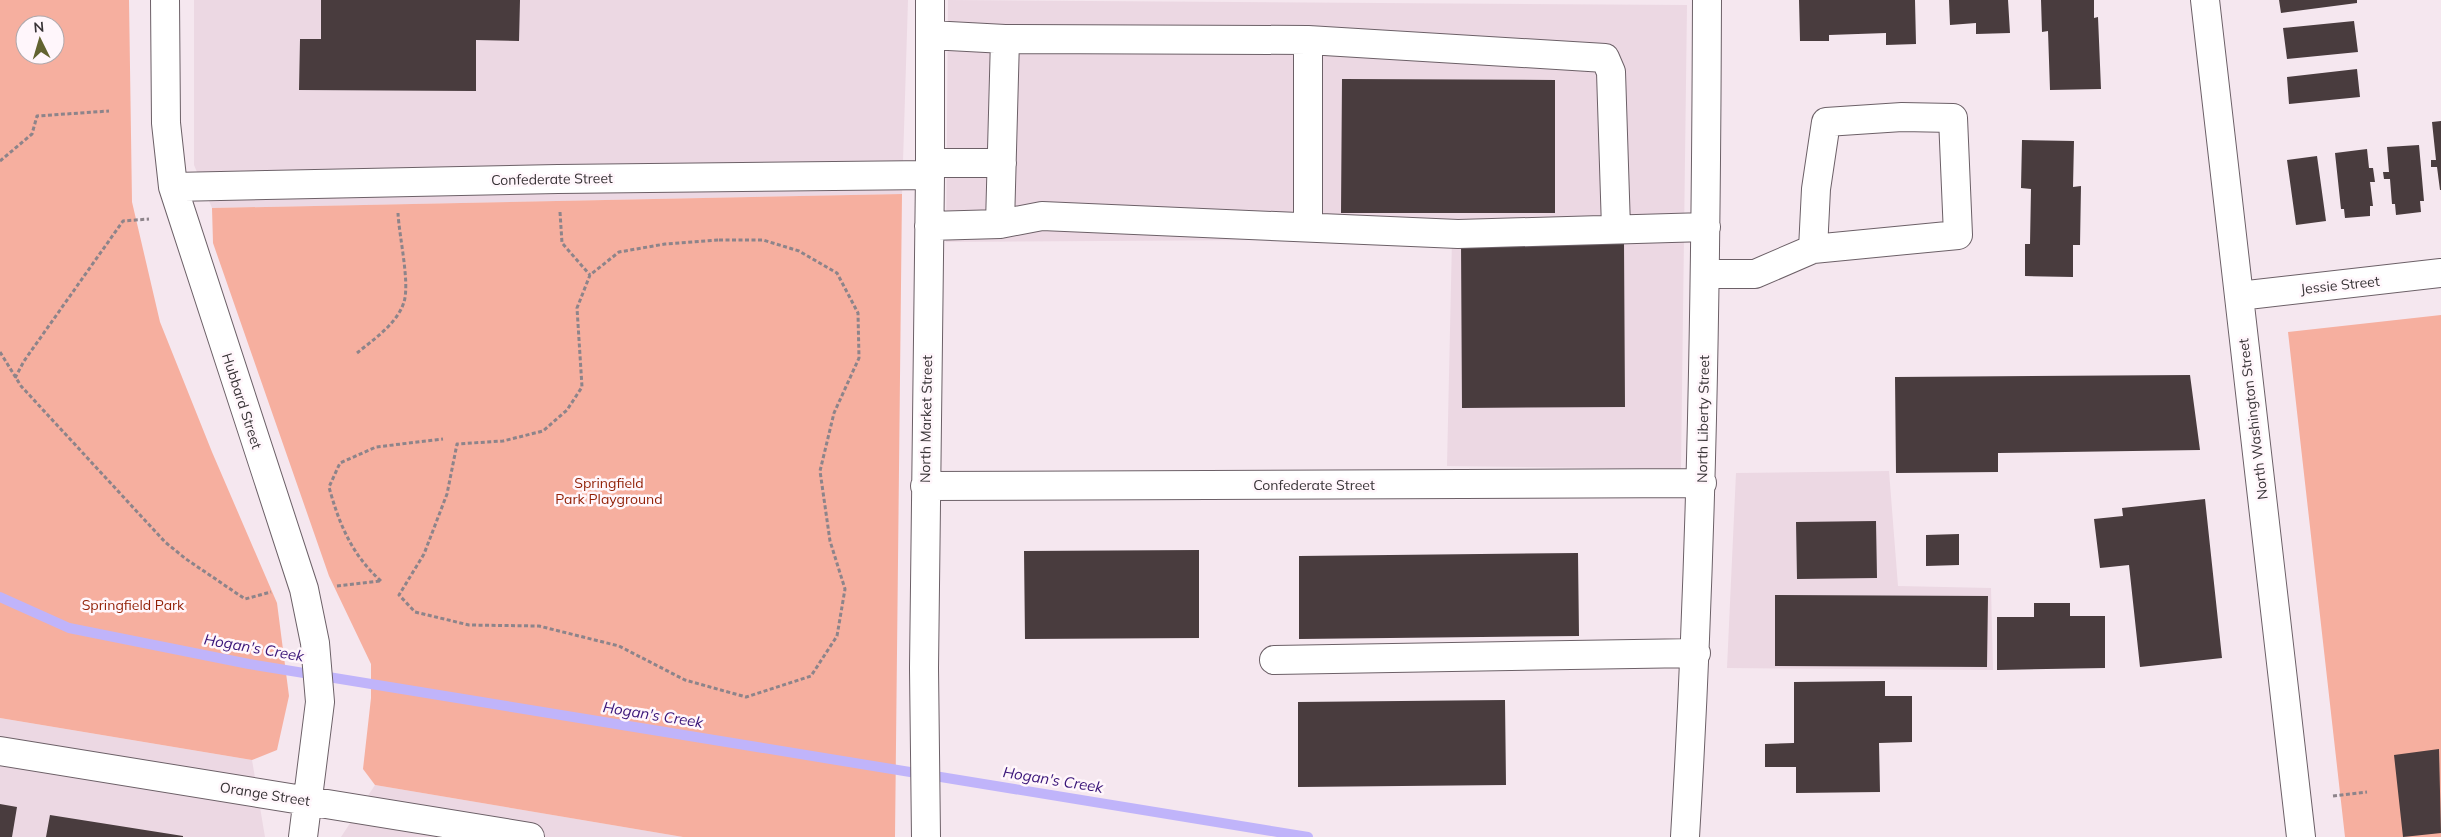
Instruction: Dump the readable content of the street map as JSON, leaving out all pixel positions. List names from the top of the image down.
{
  "streets": {
    "street": [
      "Confederate Street",
      "Jessie Street",
      "Hubbard Street",
      "North Market Street",
      "North Liberty Street",
      "North Washington Street",
      "Orange Street"
    ]
  },
  "crossings": [
    ["Confederate Street", "Hubbard Street"],
    ["Confederate Street", "North Market Street"],
    ["Confederate Street", "North Liberty Street"],
    ["Jessie Street", "North Washington Street"],
    ["Hubbard Street", "Orange Street"]
  ],
  "water": ["Hogan's Creek"],
  "parks": ["Springfield Park Playground", "Springfield Park"],
  "north": "top"
}
